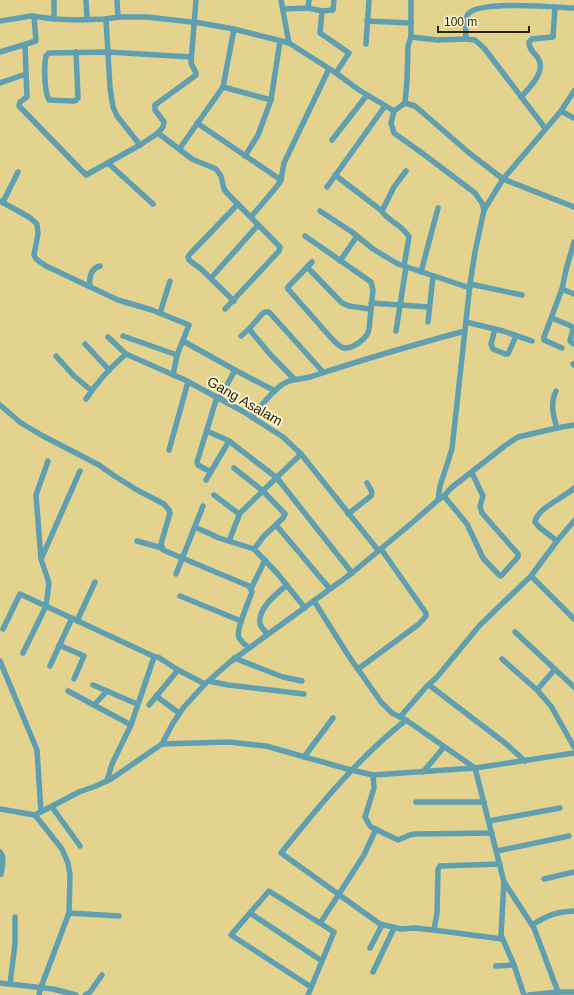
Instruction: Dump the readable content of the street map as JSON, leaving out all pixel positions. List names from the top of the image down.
{
  "streets": {
    "street": ["Gang Asalam"]
  },
  "scale_bar": "100 m"
}
